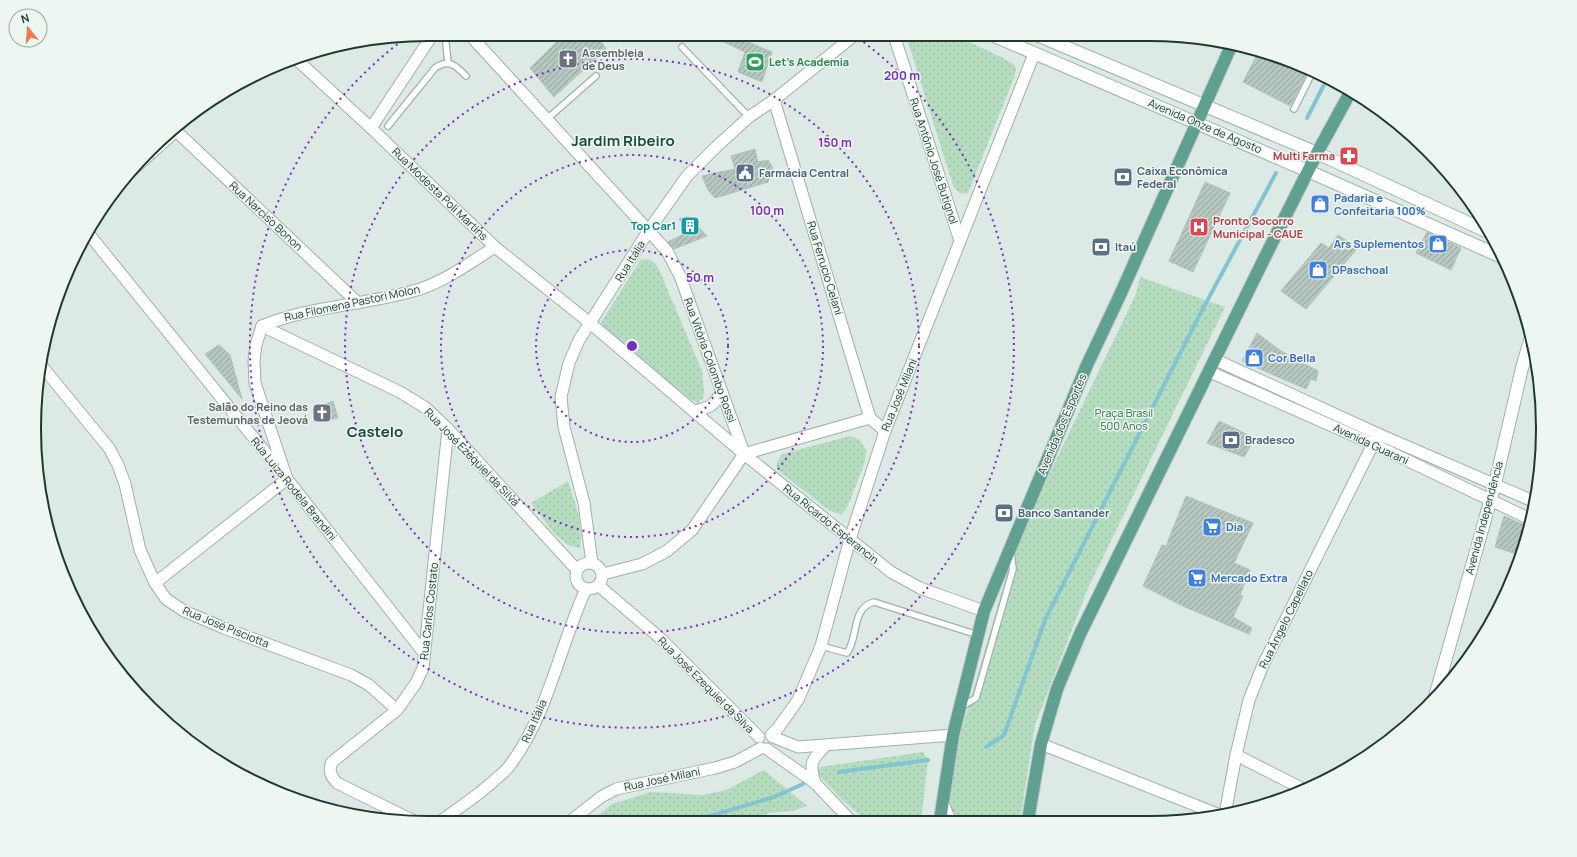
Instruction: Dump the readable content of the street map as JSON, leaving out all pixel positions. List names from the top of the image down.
{
  "streets": {
    "main road": ["Avenida Onze de Agosto", "Avenida dos Esportes", "Avenida Independência"],
    "street": [
      "Rua Antônio José Butignol",
      "Rua Modesta Poli Martins",
      "Rua Narciso Bonon",
      "Rua Itália",
      "Rua Ferrucio Celani",
      "Rua Filomena Pastori Molon",
      "Rua Vitória Colombo Rossi",
      "Rua José Milani",
      "Avenida Guarani",
      "Rua José Ezequiel da Silva",
      "Rua Luiza Rodela Brandini",
      "Rua Ricardo Esperancin",
      "Rua Carlos Costato",
      "Rua Ângelo Capellato",
      "Rua José Pisciotta"
    ]
  },
  "crossings": [
    ["Avenida Onze de Agosto", "Rua José Milani"],
    ["Avenida Onze de Agosto", "Avenida dos Esportes"],
    ["Rua Antônio José Butignol", "Rua José Milani"],
    ["Rua Modesta Poli Martins", "Rua Itália"],
    ["Rua Modesta Poli Martins", "Rua Filomena Pastori Molon"],
    ["Rua Modesta Poli Martins", "Rua Ricardo Esperancin"],
    ["Rua Narciso Bonon", "Rua Filomena Pastori Molon"],
    ["Rua Itália", "Rua Ferrucio Celani"],
    ["Rua Itália", "Rua Vitória Colombo Rossi"],
    ["Rua Itália", "Rua José Ezequiel da Silva"],
    ["Rua Itália", "Rua Ricardo Esperancin"],
    ["Rua Filomena Pastori Molon", "Rua José Ezequiel da Silva"],
    ["Rua Vitória Colombo Rossi", "Rua Ricardo Esperancin"],
    ["Rua José Milani", "Rua José Ezequiel da Silva"],
    ["Rua José Milani", "Rua Ricardo Esperancin"],
    ["Avenida dos Esportes", "Rua Ricardo Esperancin"],
    ["Avenida Guarani", "Avenida Independência"],
    ["Avenida Guarani", "Rua Ângelo Capellato"],
    ["Rua José Ezequiel da Silva", "Rua Carlos Costato"],
    ["Rua Luiza Rodela Brandini", "Rua Carlos Costato"],
    ["Rua Carlos Costato", "Rua José Pisciotta"]
  ],
  "districts": ["Jardim Ribeiro", "Castelo"],
  "parks": ["Praça Brasil 500 Anos"],
  "places": {
    "church": ["Assembleia de Deus", "Salão do Reino das Testemunhas de Jeová"],
    "sports": ["Let's Academia"],
    "pharmacy": ["Multi Farma"],
    "public building": ["Farmácia Central"],
    "bank": [
      "Caixa Econômica Federal",
      "Itaú",
      "Bradesco",
      "Banco Santander"
    ],
    "shop": [
      "Padaria e Confeitaria 100%",
      "Ars Suplementos",
      "DPaschoal",
      "Cor Bella"
    ],
    "building": ["Top Car1"],
    "hospital": ["Pronto Socorro Municipal - CAUE"],
    "supermarket": ["Dia", "Mercado Extra"]
  },
  "north": "top",
  "rings": [
    "200 m",
    "150 m",
    "100 m",
    "50 m"
  ]
}
